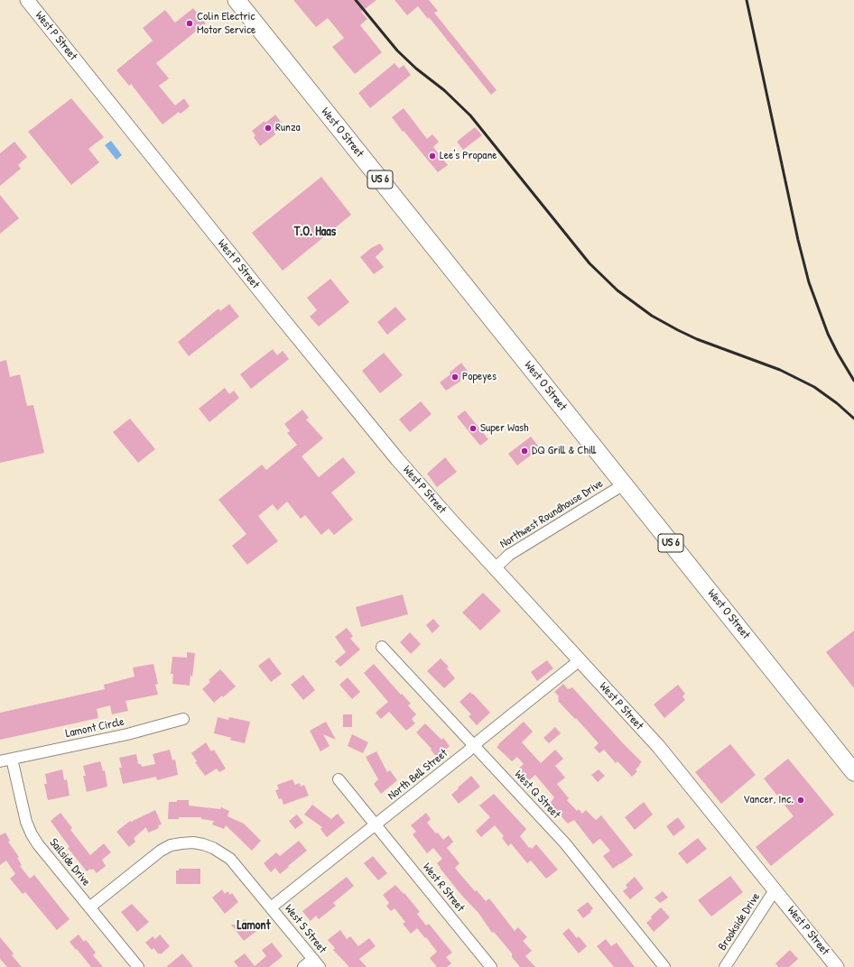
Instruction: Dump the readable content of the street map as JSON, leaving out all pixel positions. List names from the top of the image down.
{
  "streets": {
    "main road": ["West O Street", "US 6"],
    "street": [
      "West P Street",
      "Northwest Roundhouse Drive",
      "Lamont Circle",
      "North Bell Street",
      "West Q Street",
      "Sailside Drive",
      "West R Street",
      "Brookside Drive",
      "West S Street"
    ]
  },
  "crossings": [
    ["West P Street", "Northwest Roundhouse Drive"],
    ["West P Street", "North Bell Street"],
    ["West P Street", "Brookside Drive"],
    ["West O Street", "Northwest Roundhouse Drive"],
    ["Lamont Circle", "Sailside Drive"],
    ["North Bell Street", "West Q Street"],
    ["North Bell Street", "West R Street"],
    ["North Bell Street", "West S Street"],
    ["Sailside Drive", "West S Street"]
  ],
  "districts": ["T.O. Haas", "Lamont"],
  "places": [
    "Colin Electric Motor Service",
    "Runza",
    "Lee's Propane",
    "Popeyes",
    "Super Wash",
    "DQ Grill & Chill",
    "Vancer, Inc."
  ]
}
